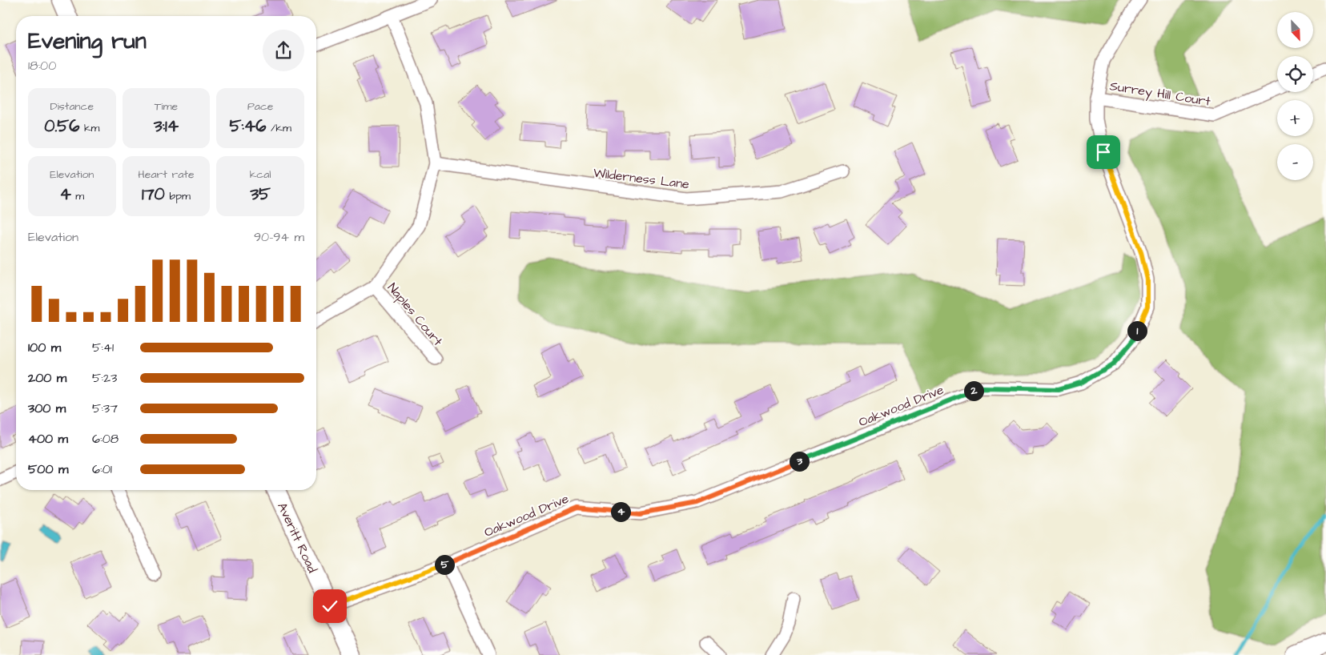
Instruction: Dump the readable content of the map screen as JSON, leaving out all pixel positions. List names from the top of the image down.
{
  "streets": {
    "street": [
      "Surrey Hill Court",
      "Wilderness Lane",
      "Naples Court",
      "Oakwood Drive",
      "Averitt Road"
    ]
  },
  "crossings": [
    ["Surrey Hill Court", "Oakwood Drive"],
    ["Oakwood Drive", "Averitt Road"]
  ],
  "north": "bottom right",
  "page": {
    "map_buttons": ["+", "−"],
    "heading": ["Evening run", "18:00"],
    "stats": [
      ["Distance", "0.56 km"],
      ["Time", "3:14"],
      ["Pace", "5:46 /km"],
      ["Elevation", "4 m"],
      ["Heart rate", "170 bpm"],
      ["kcal", "35"]
    ],
    "chart": ["Elevation", "90–94 m"],
    "pins": [
      "1",
      "2",
      "3",
      "4",
      "5"
    ],
    "list": [
      {
        "name": "100 m",
        "note": "5:41"
      },
      {
        "name": "200 m",
        "note": "5:23"
      },
      {
        "name": "300 m",
        "note": "5:37"
      },
      {
        "name": "400 m",
        "note": "6:08"
      },
      {
        "name": "500 m",
        "note": "6:01"
      }
    ]
  }
}
